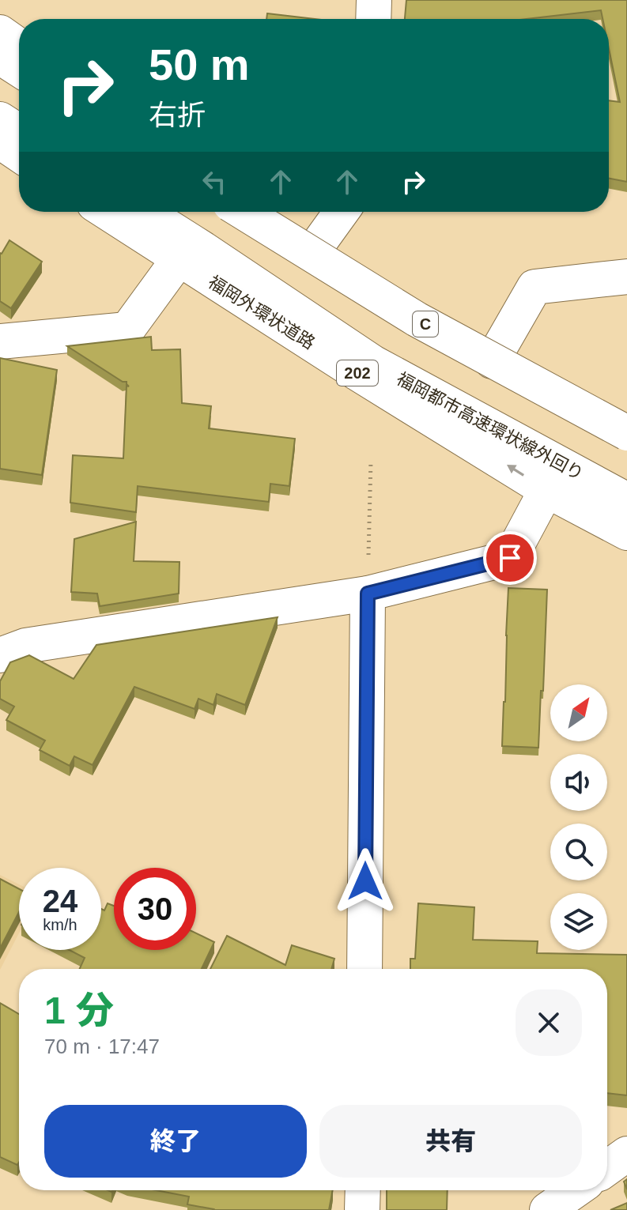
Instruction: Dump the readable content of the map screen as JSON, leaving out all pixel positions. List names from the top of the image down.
{
  "streets": {
    "main road": [
      "福岡外環状道路",
      "C",
      "202",
      "福岡都市高速環状線外回り"
    ]
  },
  "north": "top right",
  "page": {
    "turn": ["50 m", "右折"],
    "speed": "24 km/h",
    "limit": "30",
    "heading": ["1 分", "70 m · 17:47"],
    "buttons": ["終了", "共有"]
  }
}
